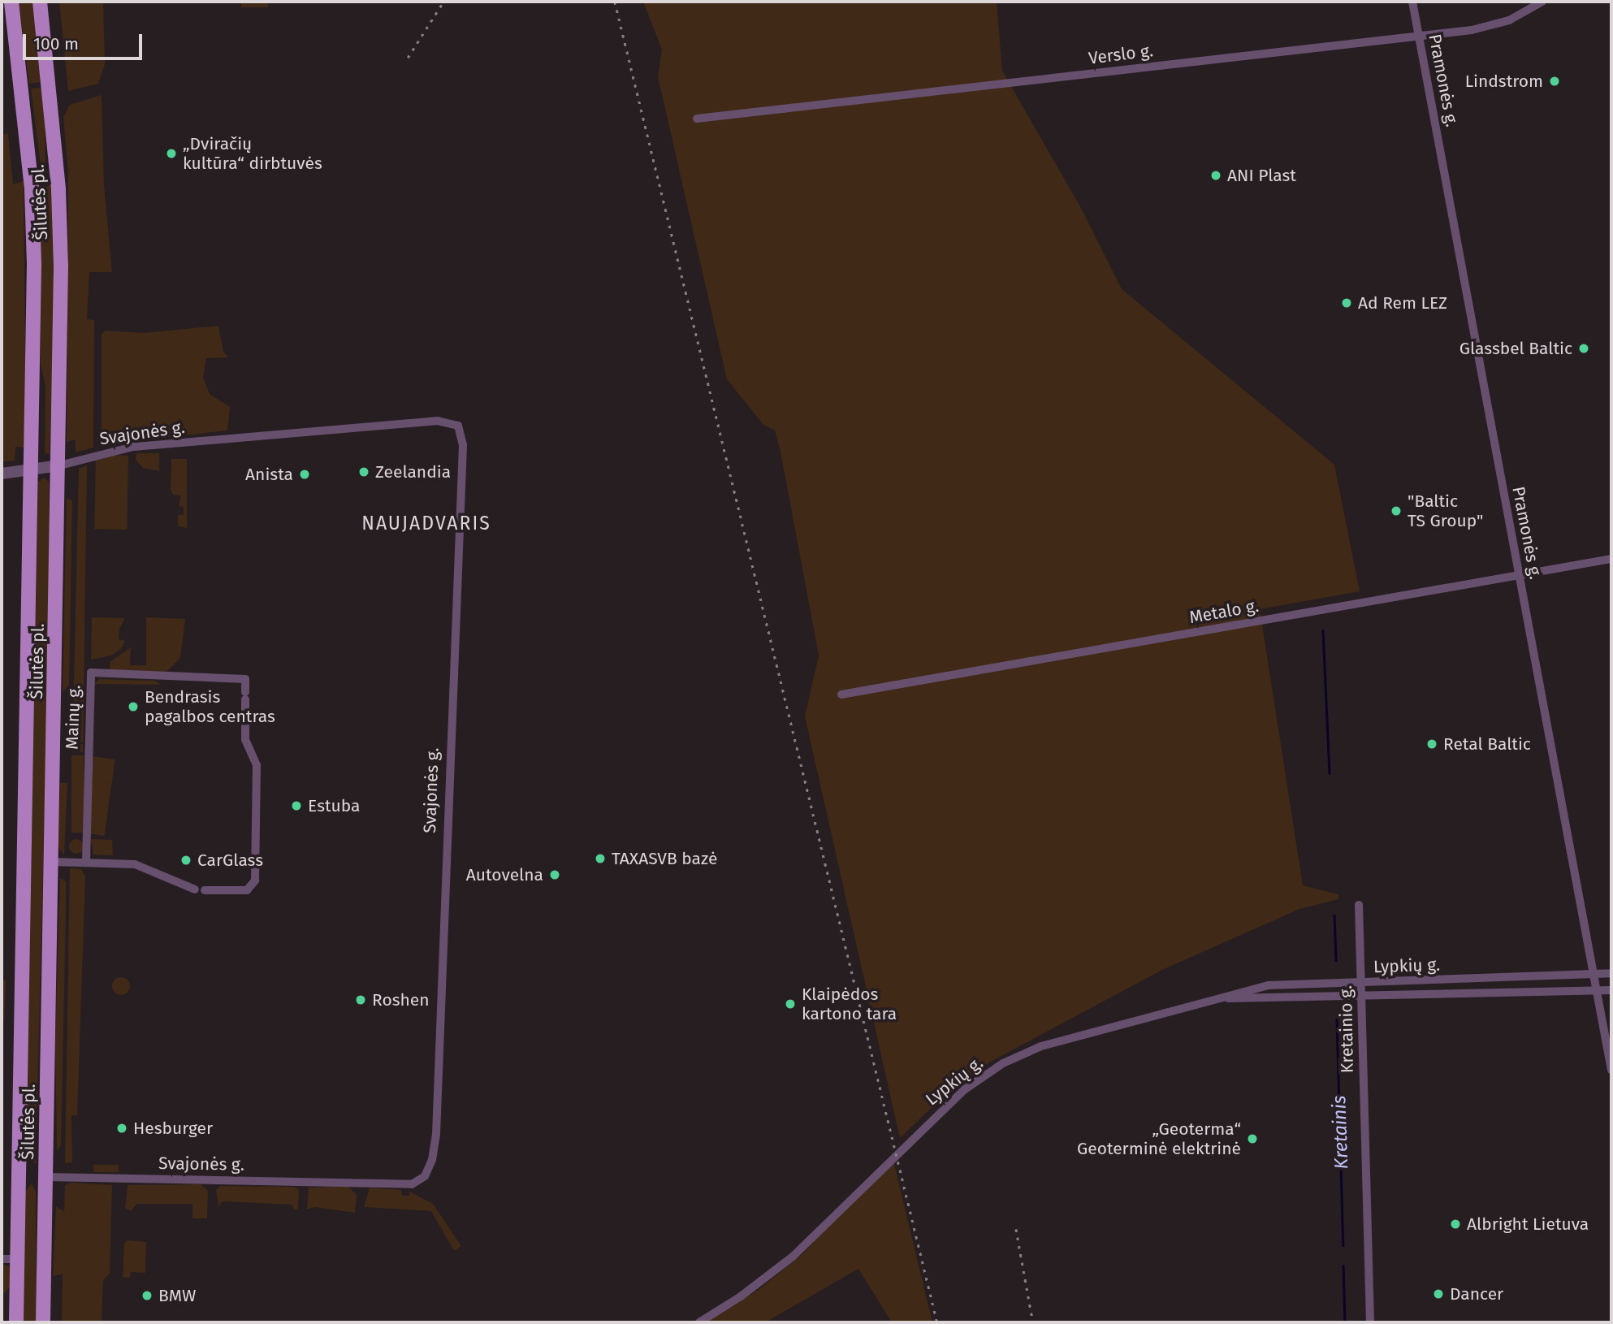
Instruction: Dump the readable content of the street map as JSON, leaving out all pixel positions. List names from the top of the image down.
{
  "streets": {
    "main road": ["Šilutės pl."],
    "street": [
      "Verslo g.",
      "Pramonės g.",
      "Svajonės g.",
      "Metalo g.",
      "Mainų g.",
      "Lypkių g.",
      "Kretainio g."
    ]
  },
  "crossings": [
    ["Verslo g.", "Pramonės g."],
    ["Pramonės g.", "Metalo g."],
    ["Pramonės g.", "Lypkių g."],
    ["Šilutės pl.", "Svajonės g."],
    ["Šilutės pl.", "Mainų g."],
    ["Lypkių g.", "Kretainio g."]
  ],
  "districts": ["NAUJADVARIS"],
  "water": ["Kretainis"],
  "places": [
    "Lindstrom",
    "„Dviračių kultūra“ dirbtuvės",
    "ANI Plast",
    "Ad Rem LEZ",
    "Glassbel Baltic",
    "Zeelandia",
    "Anista",
    "\"Baltic TS Group\"",
    "Bendrasis pagalbos centras",
    "Retal Baltic",
    "Estuba",
    "TAXASVB bazė",
    "CarGlass",
    "Autovelna",
    "Roshen",
    "Klaipėdos kartono tara",
    "Hesburger",
    "„Geoterma“ Geoterminė elektrinė",
    "Albright Lietuva",
    "Dancer",
    "BMW"
  ],
  "scale_bar": "100 m"
}
